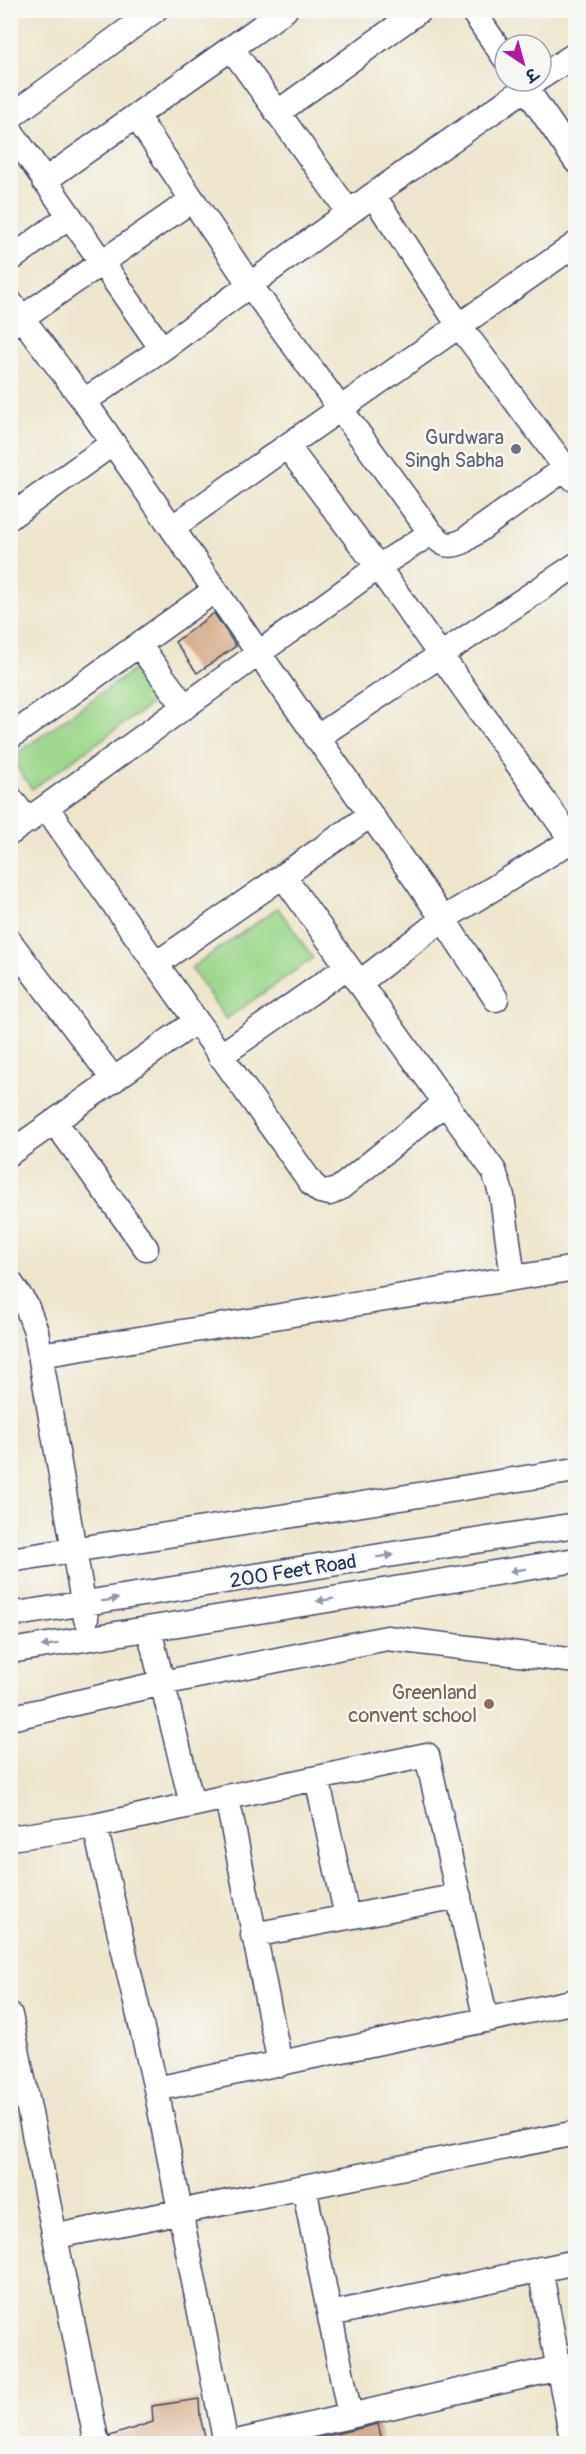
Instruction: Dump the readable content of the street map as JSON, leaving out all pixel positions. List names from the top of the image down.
{
  "streets": {
    "street": ["200 Feet Road"]
  },
  "places": ["Gurdwara Singh Sabha", "Greenland convent school"],
  "north": "bottom right"
}
